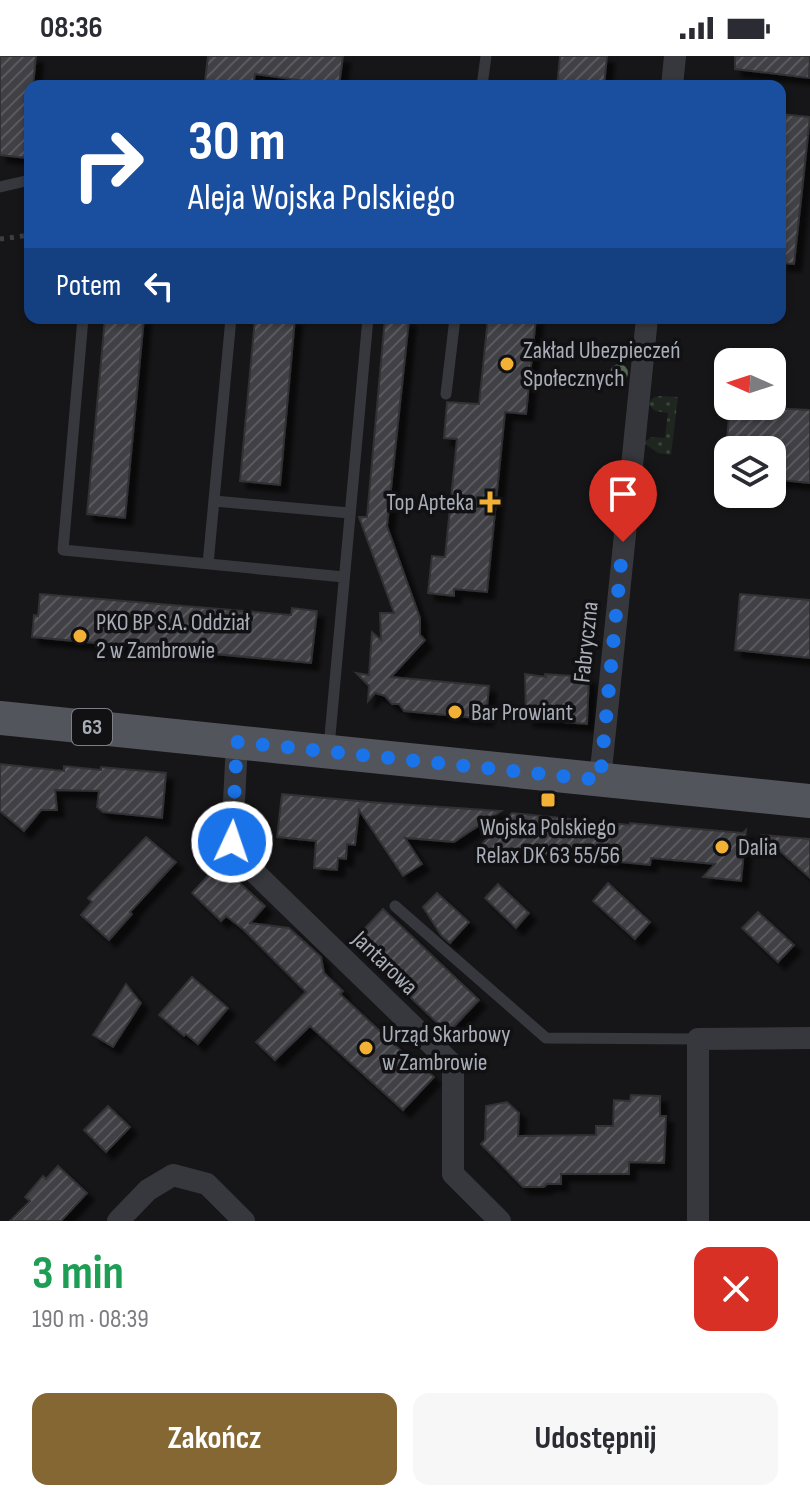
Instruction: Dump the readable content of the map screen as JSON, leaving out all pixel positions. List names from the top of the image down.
{
  "streets": {
    "main road": ["63"],
    "street": ["Fabryczna", "Jantarowa"]
  },
  "crossings": [
    ["Fabryczna", "63"],
    ["63", "Jantarowa"]
  ],
  "places": {
    "other": [
      "Zakład Ubezpieczeń Społecznych",
      "PKO BP S.A. Oddział 2 w Zambrowie",
      "Bar Prowiant",
      "Dalia",
      "Urząd Skarbowy w Zambrowie"
    ],
    "health": ["Top Apteka"],
    "transit": ["Wojska Polskiego Relax DK 63 55/56"]
  },
  "north": "left",
  "page": {
    "status": "08:36",
    "turn": ["30 m", "Aleja Wojska Polskiego"],
    "then": "Potem",
    "heading": ["3 min", "190 m · 08:39"],
    "buttons": ["Zakończ", "Udostępnij"]
  }
}
